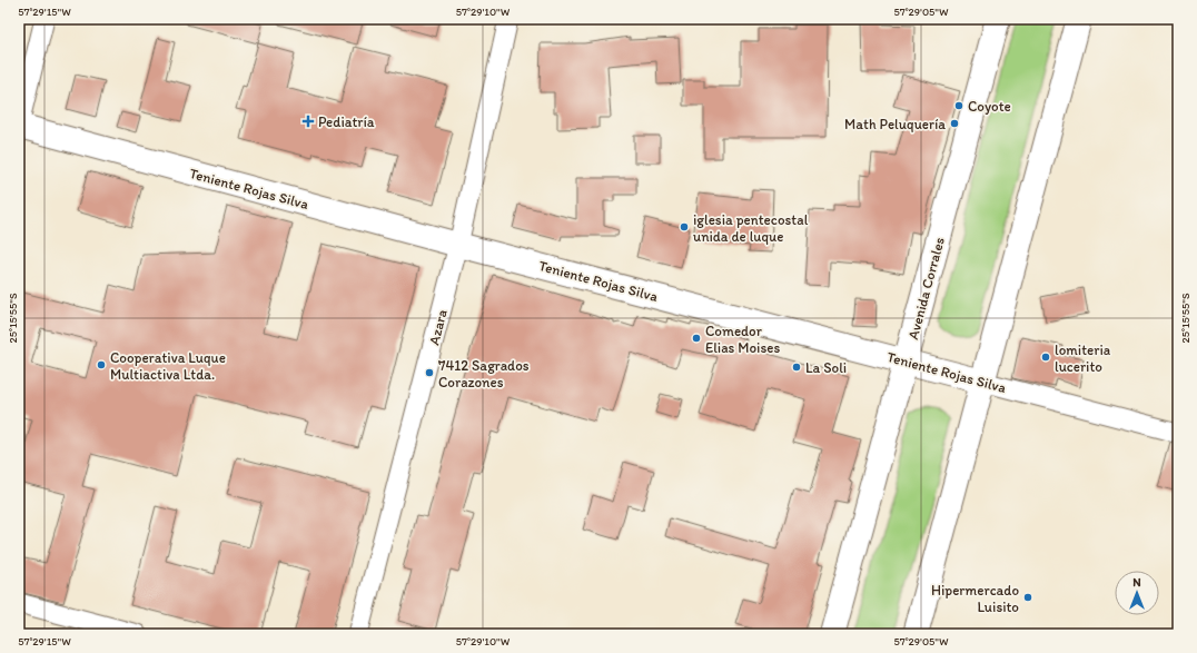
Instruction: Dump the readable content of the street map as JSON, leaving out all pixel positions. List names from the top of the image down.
{
  "streets": {
    "main road": ["Teniente Rojas Silva", "Avenida Corrales"],
    "street": ["Azara"]
  },
  "crossings": [
    ["Teniente Rojas Silva", "Avenida Corrales"],
    ["Teniente Rojas Silva", "Azara"]
  ],
  "places": {
    "other": [
      "Coyote",
      "Math Peluquería",
      "iglesia pentecostal unida de luque",
      "Comedor Elias Moises",
      "lomiteria lucerito",
      "Cooperativa Luque Multiactiva Ltda.",
      "La Soli",
      "7412 Sagrados Corazones",
      "Hipermercado Luisito"
    ],
    "health": ["Pediatría"]
  },
  "north": "top",
  "coordinates": [
    "57°29'15\"W",
    "57°29'10\"W",
    "57°29'05\"W",
    "25°15'55\"S"
  ]
}
